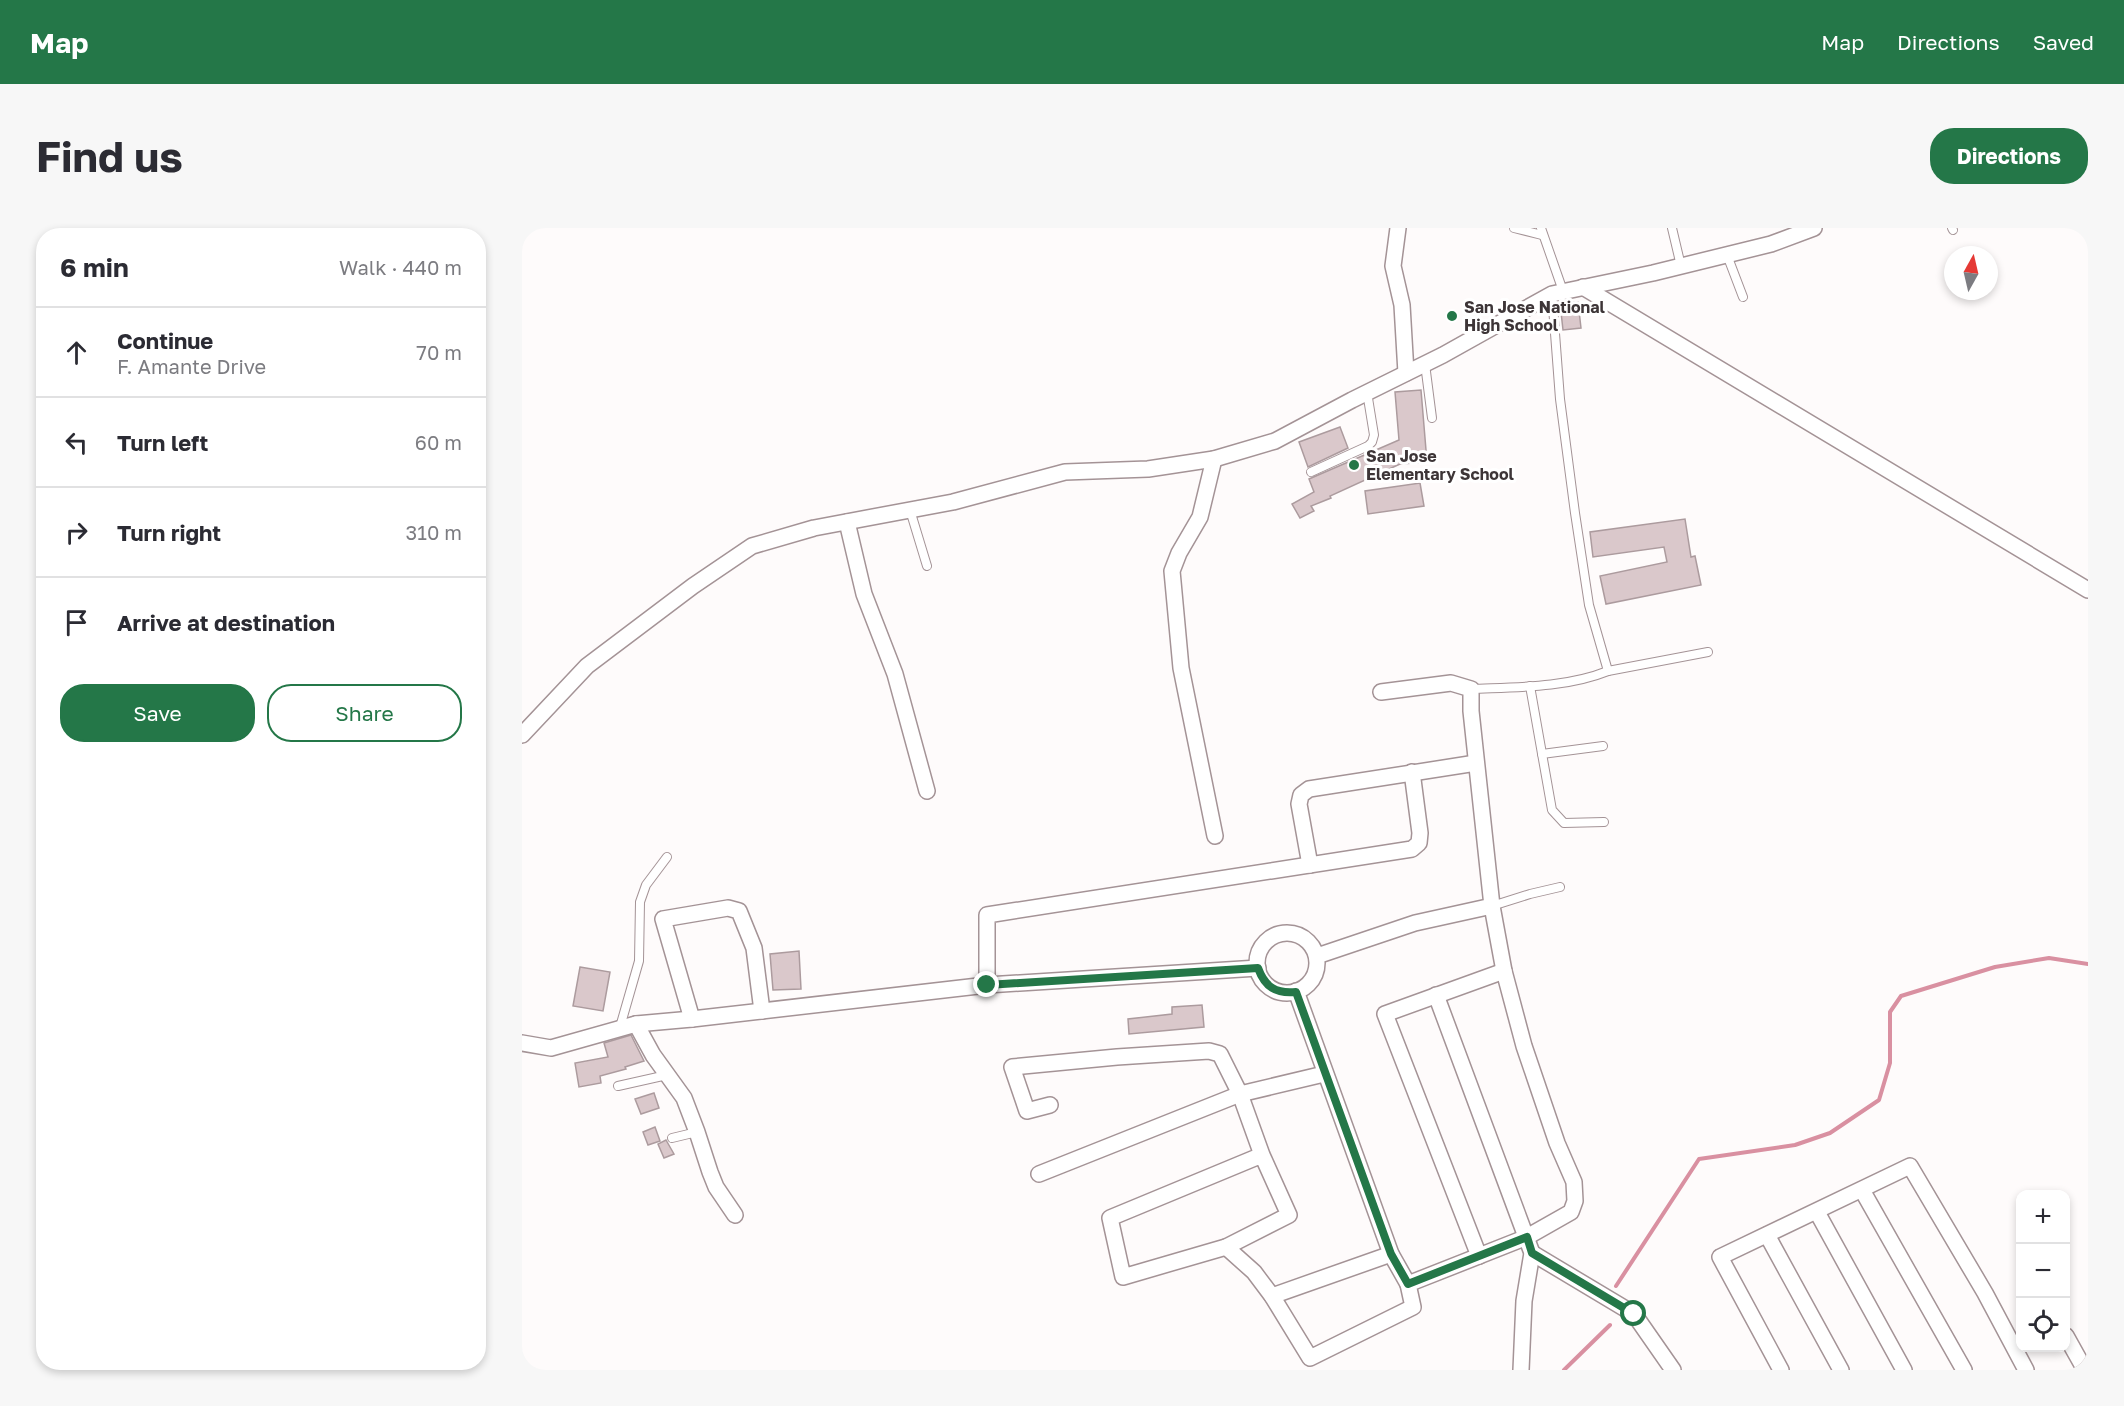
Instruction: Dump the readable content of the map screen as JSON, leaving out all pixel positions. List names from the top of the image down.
{
  "places": ["San Jose National High School", "San Jose Elementary School"],
  "north": "top",
  "page": {
    "header": "Map",
    "nav": ["Map", "Directions", "Saved"],
    "buttons": [
      "Directions",
      ["Save", "Share"]
    ],
    "title": "Find us",
    "heading": ["6 min", "Walk · 440 m"],
    "list": [
      ["Continue", "F. Amante Drive", "70 m"],
      ["Turn left", "60 m"],
      ["Turn right", "310 m"],
      "Arrive at destination"
    ],
    "map_buttons": ["+", "−"]
  }
}
